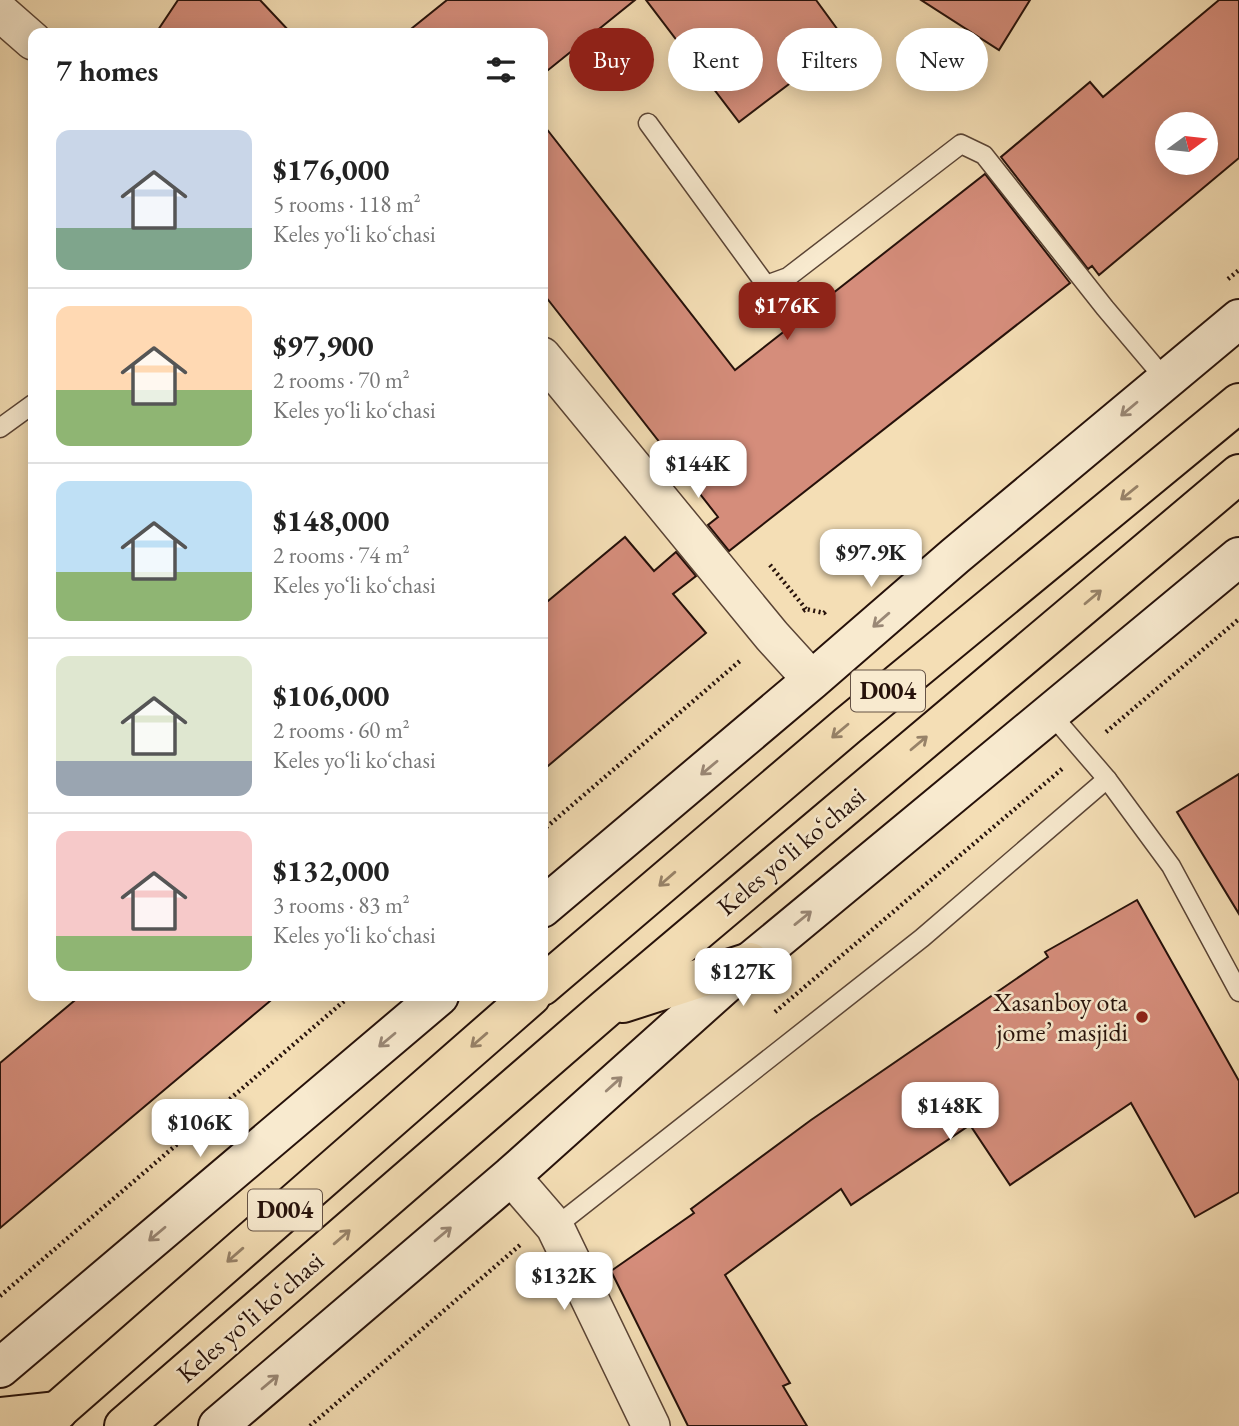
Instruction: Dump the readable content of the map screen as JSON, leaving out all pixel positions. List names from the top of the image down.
{
  "streets": {
    "main road": ["D004", "Keles yoʻli koʻchasi"]
  },
  "places": ["Xasanboy ota jome’ masjidi"],
  "north": "right",
  "page": {
    "chip": [
      "Buy",
      "Rent",
      "Filters",
      "New"
    ],
    "heading": "7 homes",
    "list": [
      {
        "name": "$176,000",
        "note": "5 rooms · 118 m² · Keles yoʻli koʻchasi"
      },
      {
        "name": "$97,900",
        "note": "2 rooms · 70 m² · Keles yoʻli koʻchasi"
      },
      {
        "name": "$148,000",
        "note": "2 rooms · 74 m² · Keles yoʻli koʻchasi"
      },
      {
        "name": "$106,000",
        "note": "2 rooms · 60 m² · Keles yoʻli koʻchasi"
      },
      {
        "name": "$132,000",
        "note": "3 rooms · 83 m² · Keles yoʻli koʻchasi"
      }
    ],
    "price": [
      "$176K",
      "$144K",
      "$97.9K",
      "$127K",
      "$148K",
      "$106K",
      "$132K"
    ]
  }
}
